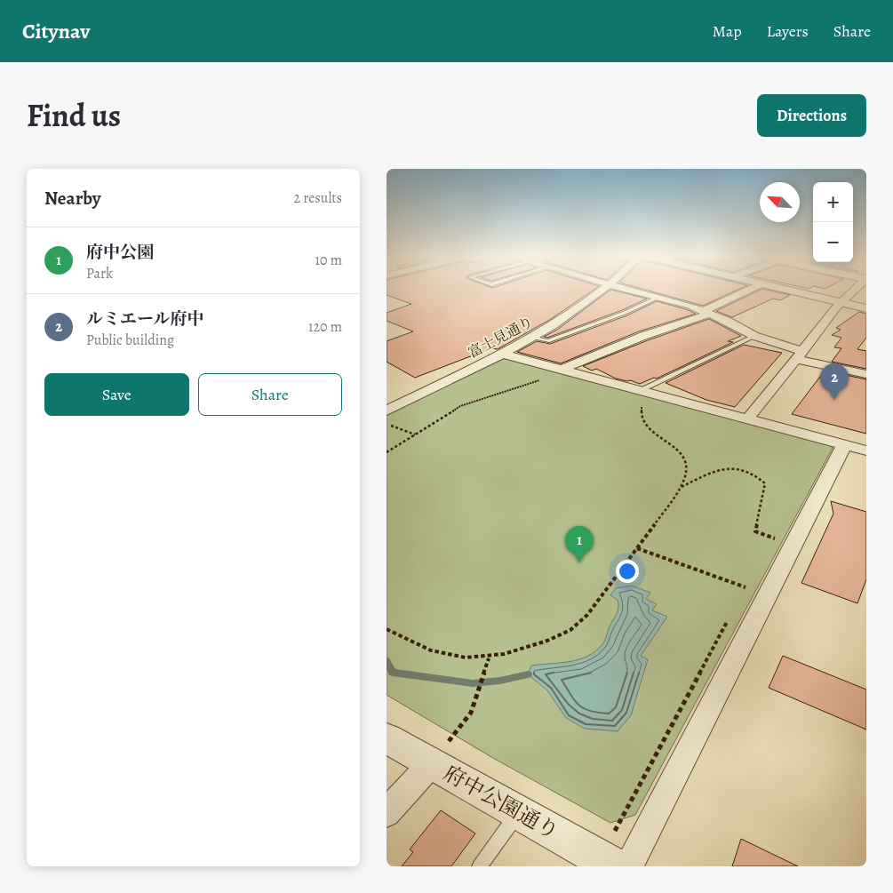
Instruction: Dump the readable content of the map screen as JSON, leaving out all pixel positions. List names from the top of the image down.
{
  "streets": {
    "street": ["富士見通り", "府中公園通り"]
  },
  "north": "top left",
  "page": {
    "header": "Citynav",
    "nav": ["Map", "Layers", "Share"],
    "title": "Find us",
    "buttons": [
      "Directions",
      ["Save", "Share"]
    ],
    "heading": ["Nearby", "2 results"],
    "map_buttons": ["+", "−"],
    "list": [
      {
        "mark": "1",
        "name": "府中公園",
        "note": "Park",
        "value": "10 m"
      },
      {
        "mark": "2",
        "name": "ルミエール府中",
        "note": "Public building",
        "value": "120 m"
      }
    ],
    "pins": ["2", "1"]
  }
}
